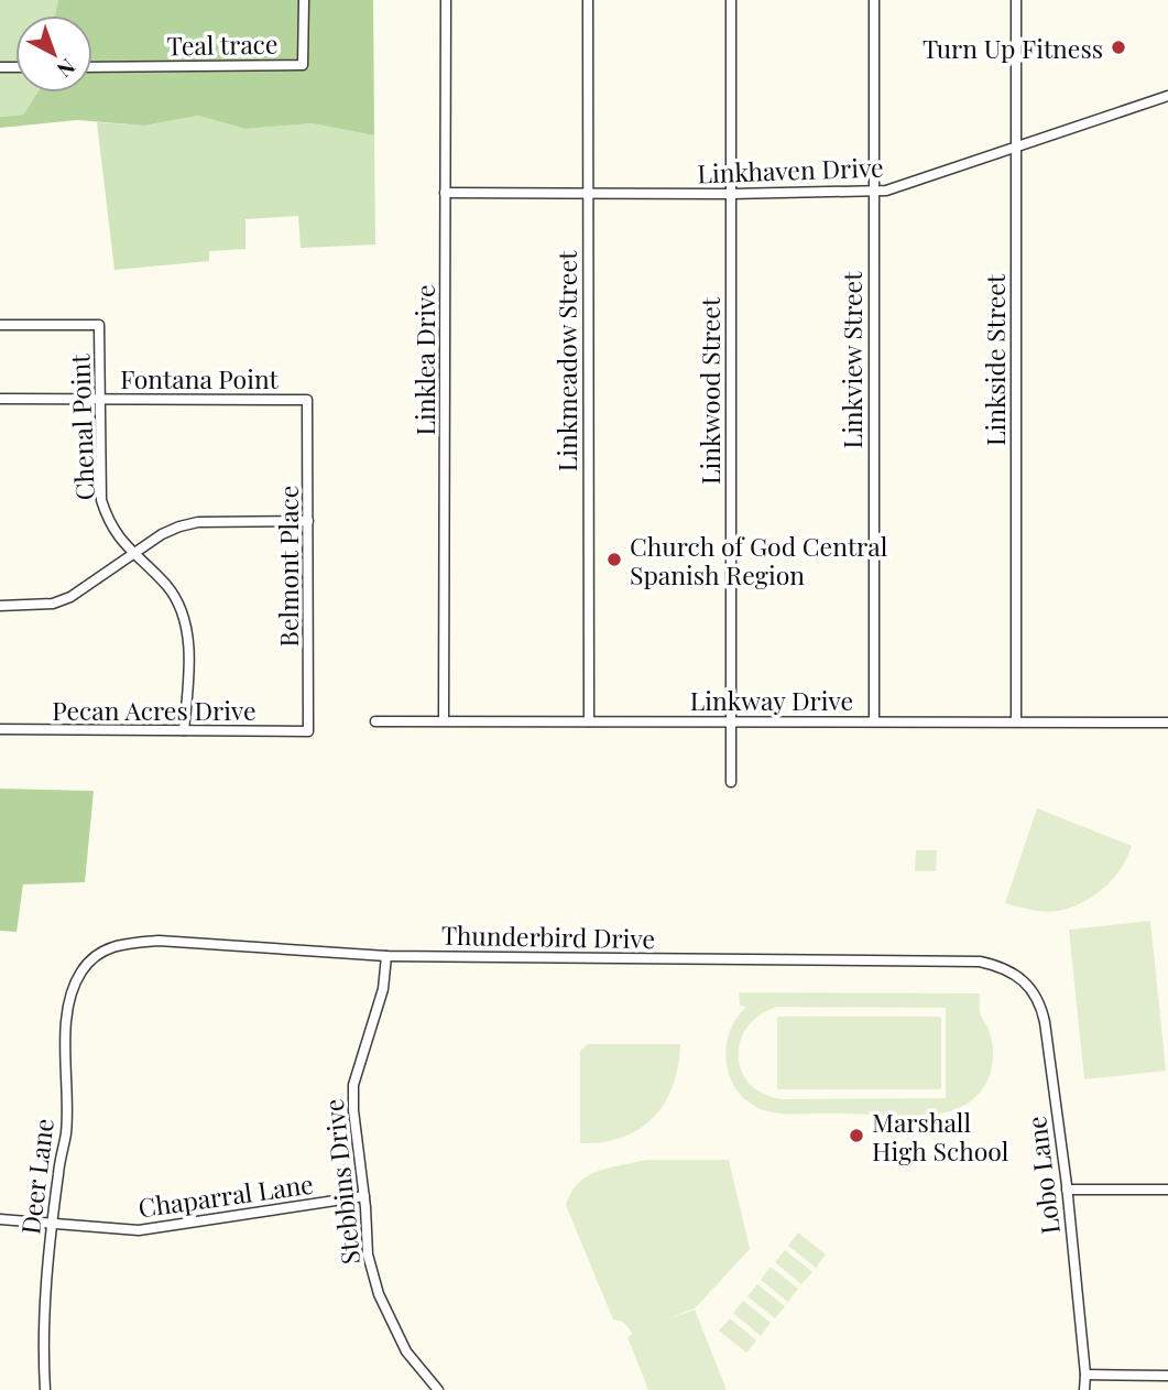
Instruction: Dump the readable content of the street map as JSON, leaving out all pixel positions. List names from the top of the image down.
{
  "streets": {
    "street": [
      "Teal trace",
      "Linkhaven Drive",
      "Linklea Drive",
      "Linkview Street",
      "Linkside Street",
      "Linkmeadow Street",
      "Fontana Point",
      "Linkwood Street",
      "Chenal Point",
      "Belmont Place",
      "Linkway Drive",
      "Pecan Acres Drive",
      "Thunderbird Drive",
      "Lobo Lane",
      "Deer Lane",
      "Stebbins Drive",
      "Chaparral Lane"
    ]
  },
  "crossings": [
    ["Linkhaven Drive", "Linklea Drive"],
    ["Linkhaven Drive", "Linkview Street"],
    ["Linkhaven Drive", "Linkside Street"],
    ["Linkhaven Drive", "Linkmeadow Street"],
    ["Linkhaven Drive", "Linkwood Street"],
    ["Linklea Drive", "Linkway Drive"],
    ["Linkview Street", "Linkway Drive"],
    ["Linkside Street", "Linkway Drive"],
    ["Linkmeadow Street", "Linkway Drive"],
    ["Fontana Point", "Chenal Point"],
    ["Fontana Point", "Belmont Place"],
    ["Linkwood Street", "Linkway Drive"],
    ["Chenal Point", "Pecan Acres Drive"],
    ["Belmont Place", "Pecan Acres Drive"],
    ["Thunderbird Drive", "Lobo Lane"],
    ["Thunderbird Drive", "Deer Lane"],
    ["Thunderbird Drive", "Stebbins Drive"],
    ["Deer Lane", "Chaparral Lane"],
    ["Stebbins Drive", "Chaparral Lane"]
  ],
  "places": ["Turn Up Fitness", "Church of God Central Spanish Region", "Marshall High School"],
  "north": "bottom right"
}
